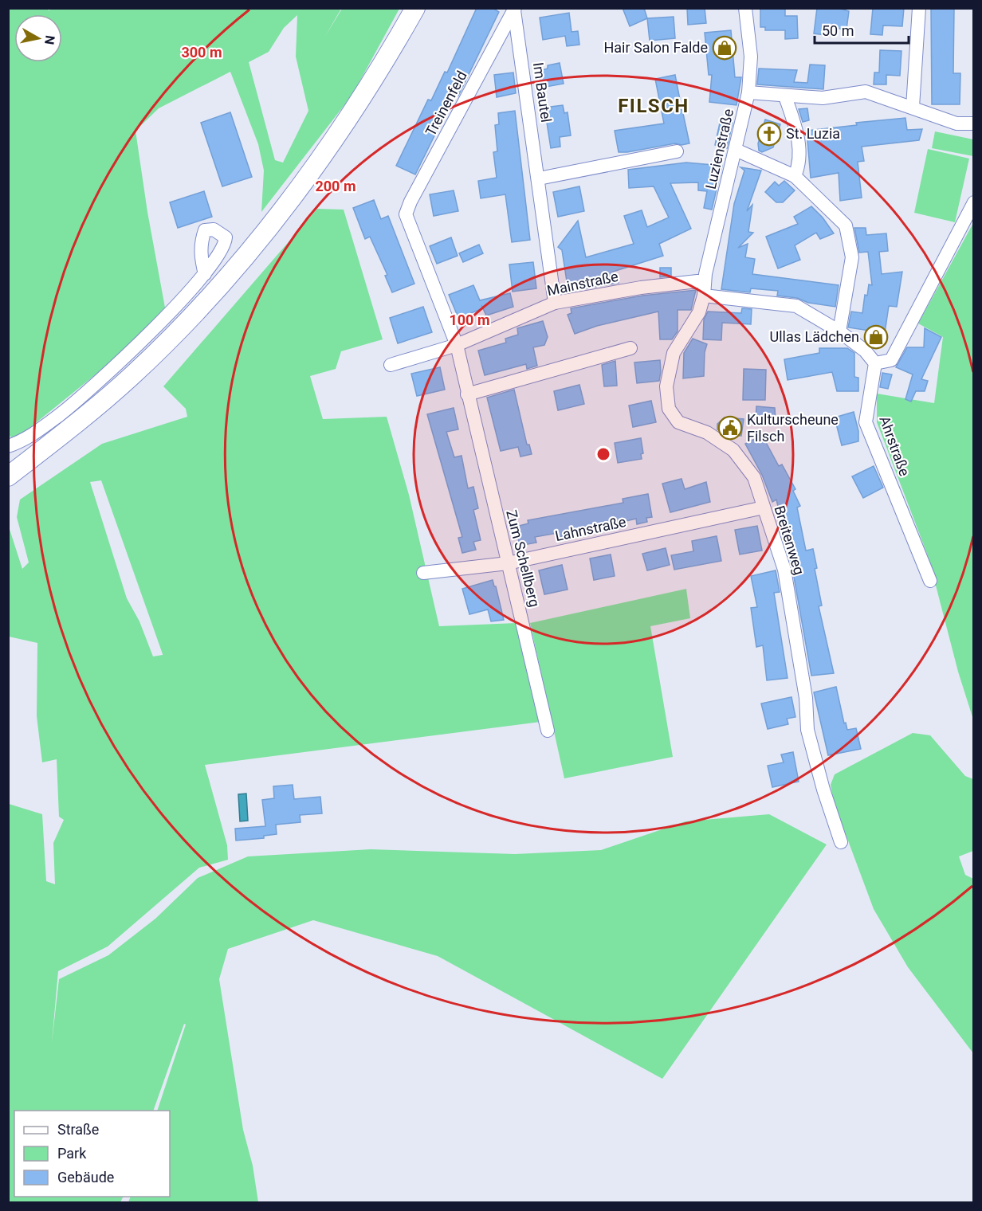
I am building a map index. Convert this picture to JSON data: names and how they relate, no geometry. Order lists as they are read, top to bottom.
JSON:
{
  "streets": {
    "street": [
      "Im Bautel",
      "Treinenfeld",
      "Luzienstraße",
      "Mainstraße",
      "Ahrstraße",
      "Lahnstraße",
      "Breitenweg",
      "Zum Schellberg"
    ]
  },
  "crossings": [
    ["Im Bautel", "Treinenfeld"],
    ["Im Bautel", "Mainstraße"],
    ["Treinenfeld", "Zum Schellberg"],
    ["Luzienstraße", "Mainstraße"],
    ["Luzienstraße", "Breitenweg"],
    ["Mainstraße", "Breitenweg"],
    ["Mainstraße", "Zum Schellberg"],
    ["Lahnstraße", "Breitenweg"],
    ["Lahnstraße", "Zum Schellberg"]
  ],
  "districts": ["FILSCH"],
  "places": {
    "shop": ["Hair Salon Falde", "Ullas Lädchen"],
    "church": ["St. Luzia"],
    "public building": ["Kulturscheune Filsch"]
  },
  "legend": ["Straße", "Park", "Gebäude"],
  "scale_bar": "50 m",
  "north": "right",
  "rings": ["300 m", "200 m", "100 m"]
}
